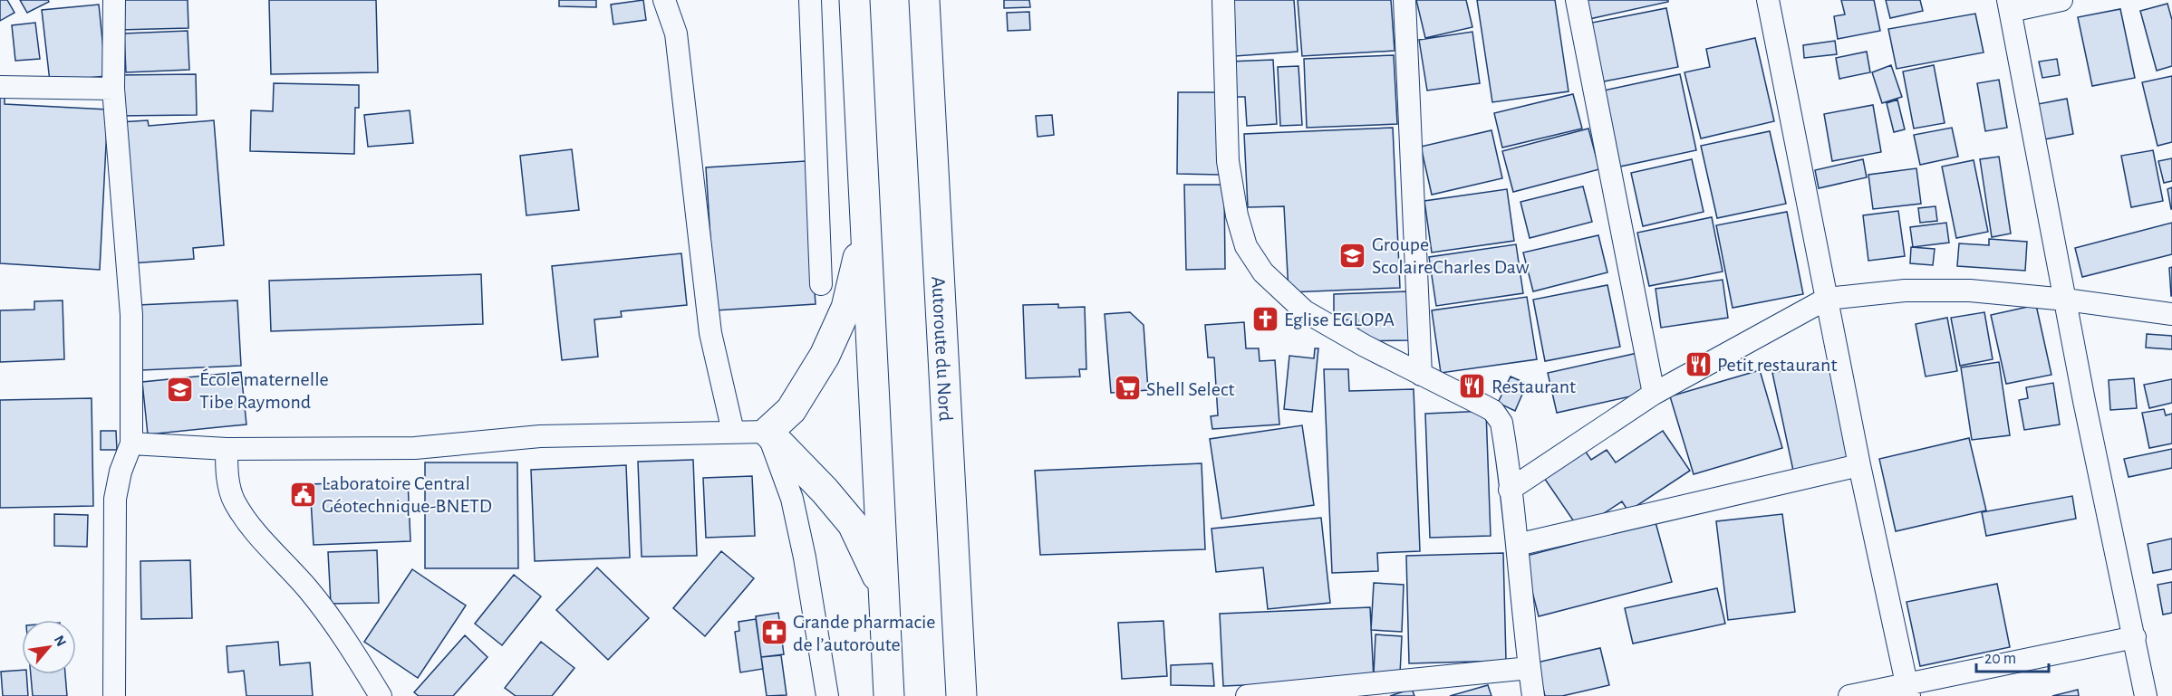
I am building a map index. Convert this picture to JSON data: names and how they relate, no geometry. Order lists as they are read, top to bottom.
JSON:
{
  "streets": {
    "highway": ["Autoroute du Nord"]
  },
  "places": {
    "school or university": ["Groupe ScolaireCharles Daw", "École maternelle Tibe Raymond"],
    "church": ["Eglise EGLOPA"],
    "restaurant": ["Petit restaurant", "Restaurant"],
    "supermarket": ["Shell Select"],
    "public building": ["Laboratoire Central Géotechnique-BNETD"],
    "pharmacy": ["Grande pharmacie de l’autoroute"]
  },
  "scale_bar": "20 m",
  "north": "top right"
}
